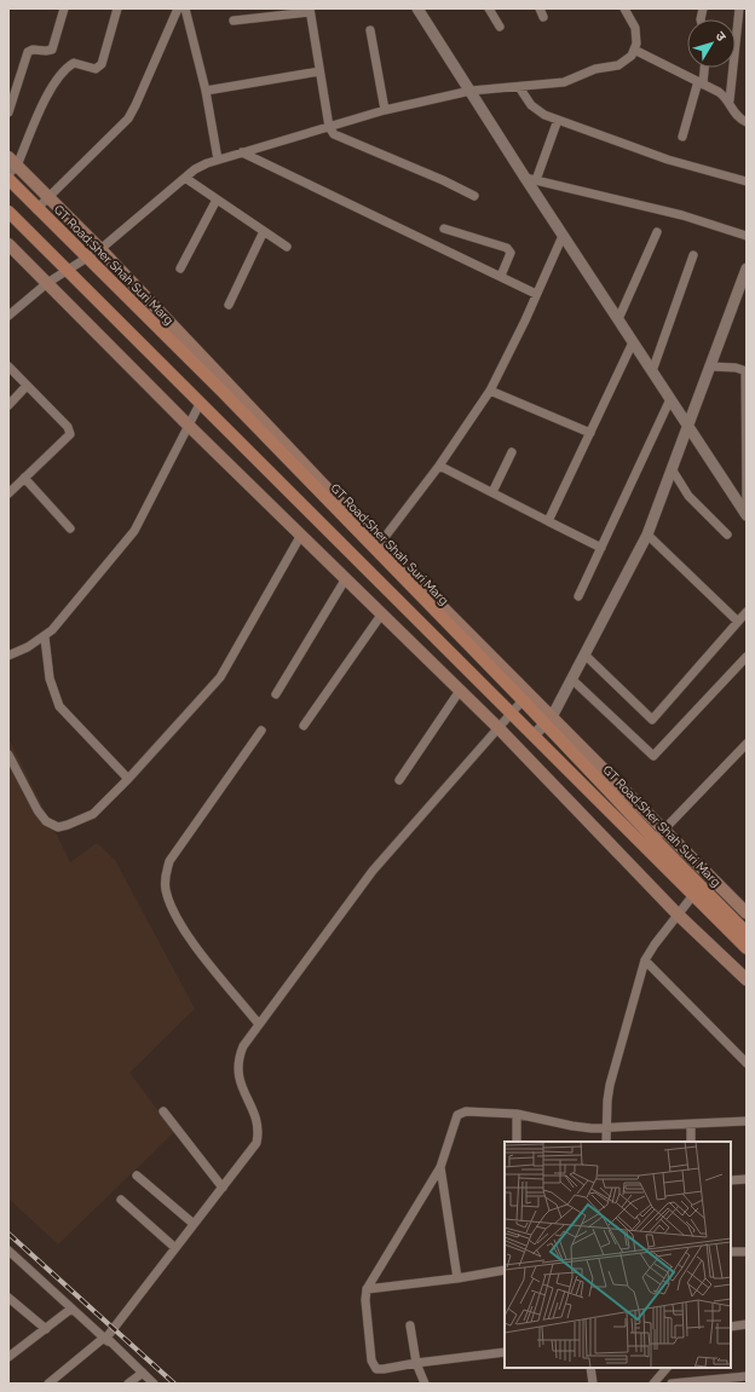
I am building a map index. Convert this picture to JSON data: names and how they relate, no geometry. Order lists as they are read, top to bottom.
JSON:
{
  "streets": {
    "main road": ["GT Road;Sher Shah Suri Marg"]
  },
  "north": "top right"
}
